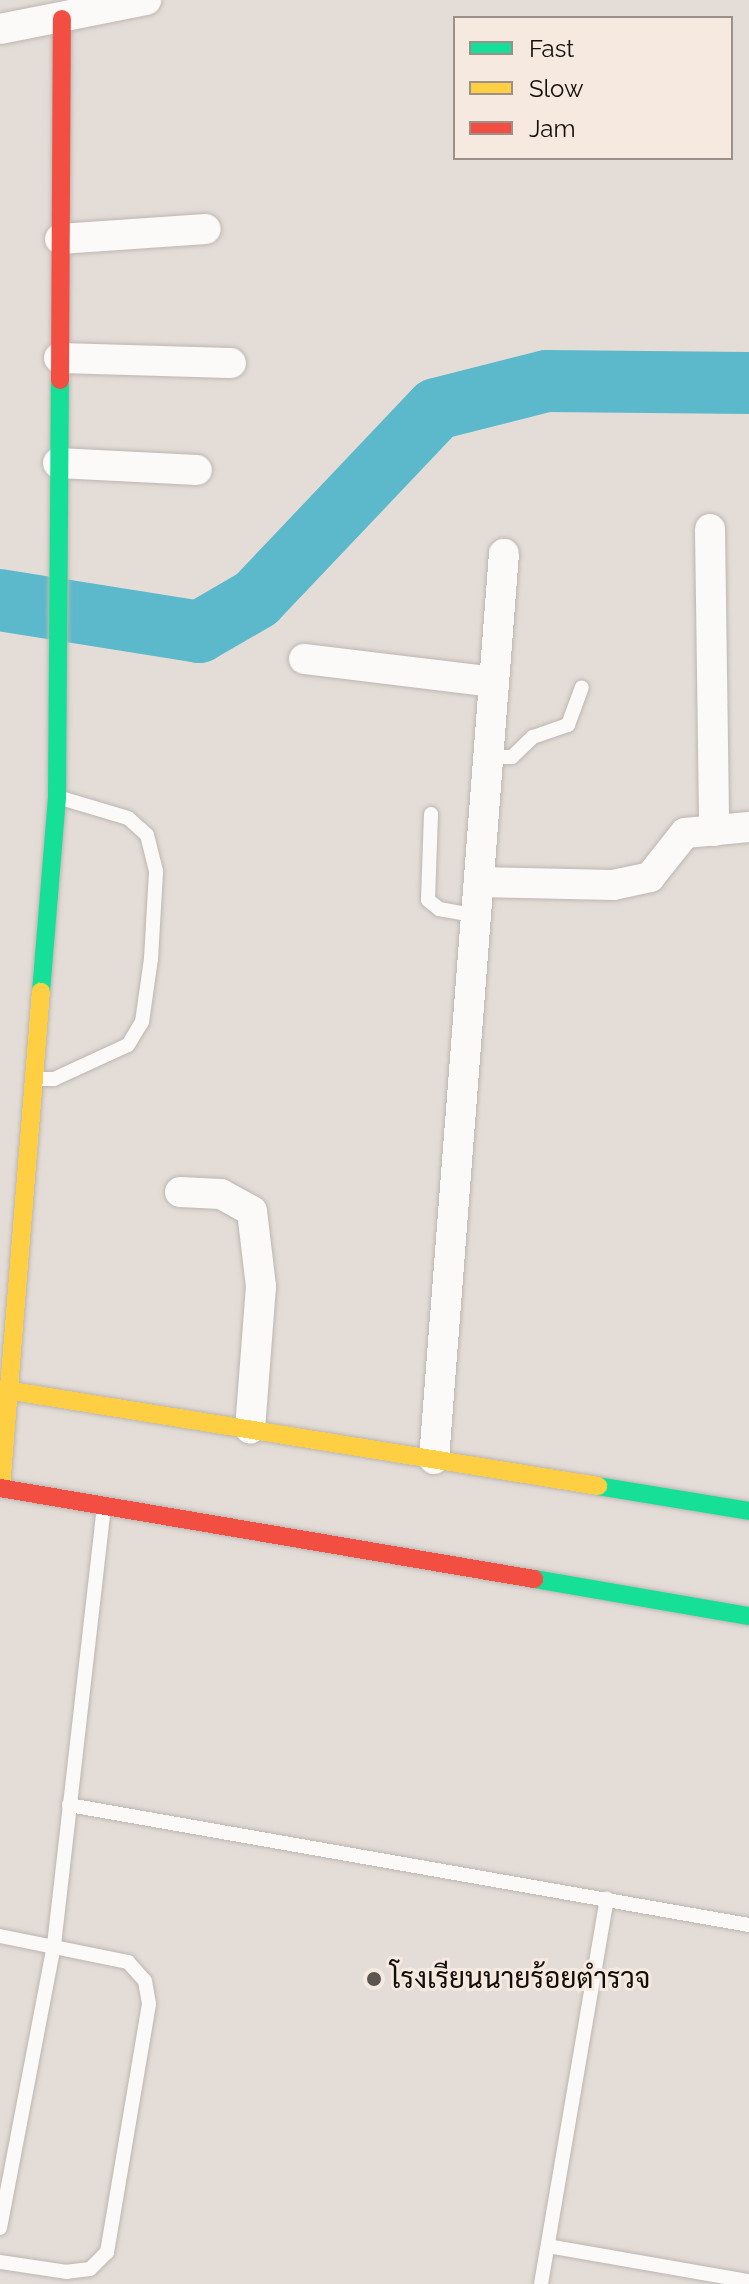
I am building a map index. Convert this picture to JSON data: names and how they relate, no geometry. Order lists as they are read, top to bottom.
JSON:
{
  "places": ["โรงเรียนนายร้อยตำรวจ"],
  "legend": ["Fast", "Slow", "Jam"]
}
